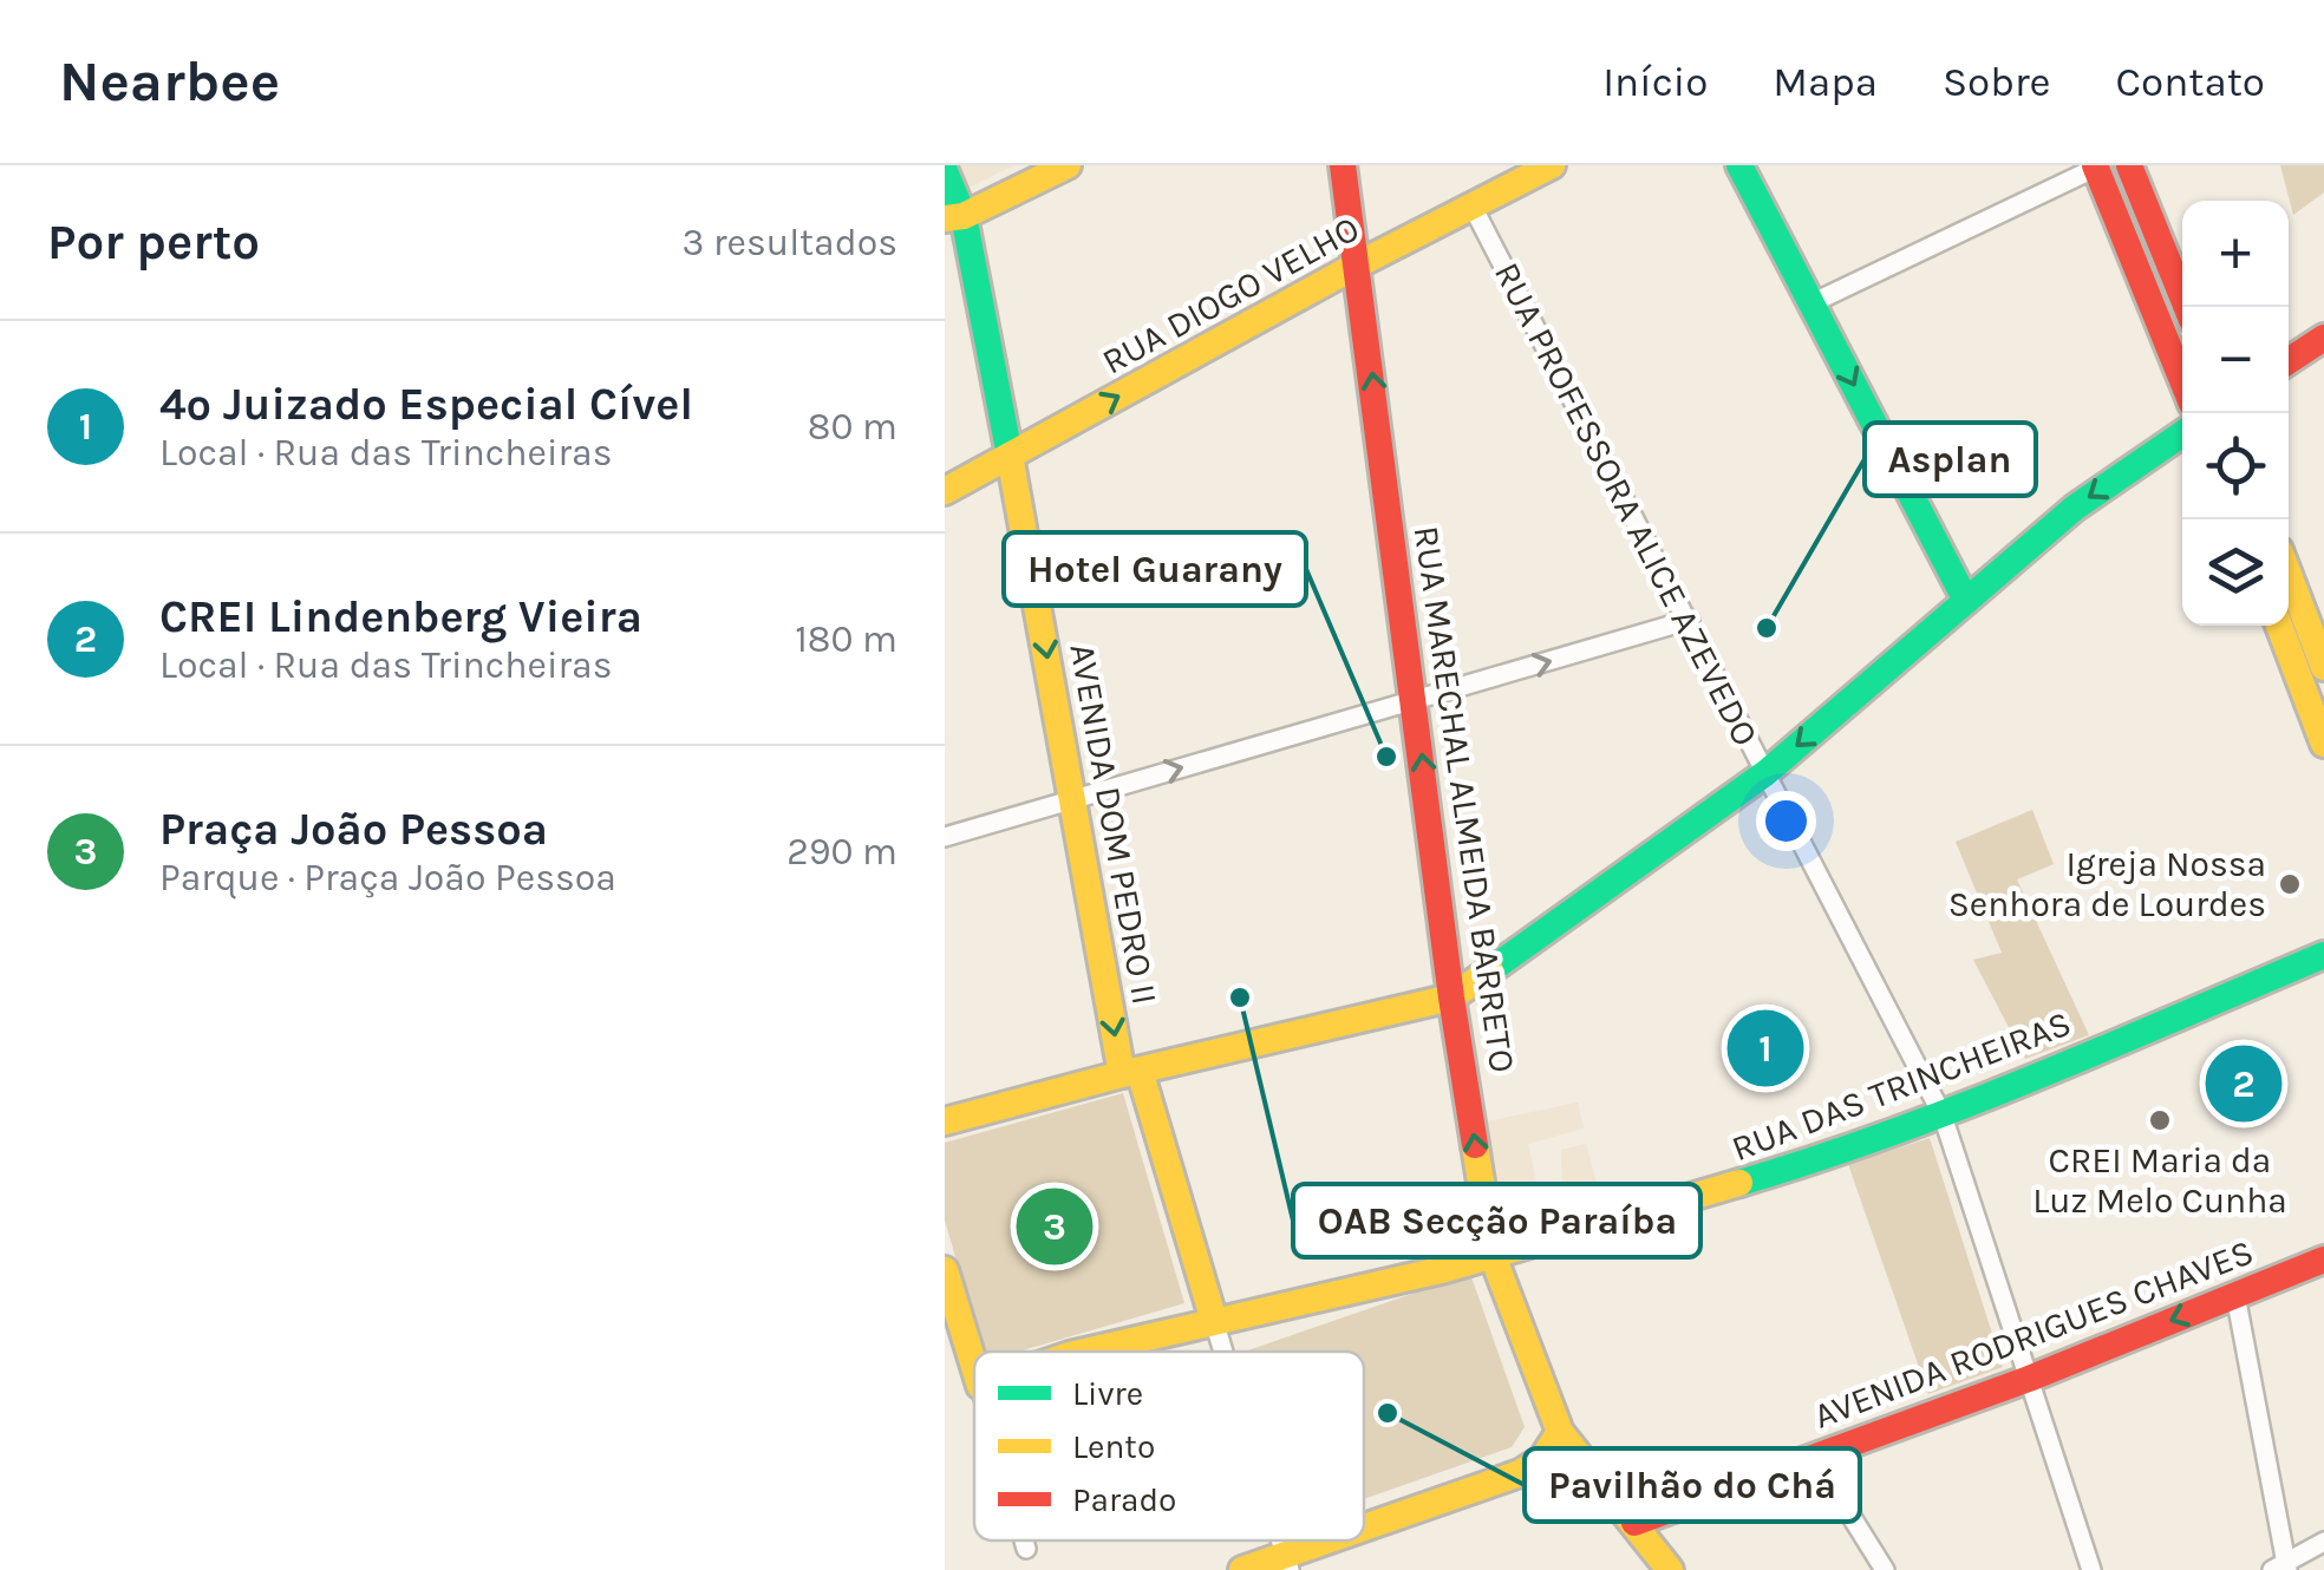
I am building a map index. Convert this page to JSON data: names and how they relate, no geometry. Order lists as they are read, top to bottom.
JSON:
{
  "streets": {
    "main road": [
      "RUA DIOGO VELHO",
      "RUA MARECHAL ALMEIDA BARRETO",
      "AVENIDA DOM PEDRO II",
      "RUA DAS TRINCHEIRAS",
      "AVENIDA RODRIGUES CHAVES"
    ],
    "street": ["RUA PROFESSORA ALICE AZEVEDO"]
  },
  "crossings": [
    ["RUA DIOGO VELHO", "RUA PROFESSORA ALICE AZEVEDO"],
    ["RUA DIOGO VELHO", "RUA MARECHAL ALMEIDA BARRETO"],
    ["RUA DIOGO VELHO", "AVENIDA DOM PEDRO II"],
    ["RUA PROFESSORA ALICE AZEVEDO", "RUA DAS TRINCHEIRAS"],
    ["RUA PROFESSORA ALICE AZEVEDO", "AVENIDA RODRIGUES CHAVES"],
    ["RUA MARECHAL ALMEIDA BARRETO", "RUA DAS TRINCHEIRAS"],
    ["RUA MARECHAL ALMEIDA BARRETO", "AVENIDA RODRIGUES CHAVES"],
    ["AVENIDA DOM PEDRO II", "RUA DAS TRINCHEIRAS"]
  ],
  "one_way": ["RUA MARECHAL ALMEIDA BARRETO", "AVENIDA DOM PEDRO II"],
  "places": [
    "Asplan",
    "Hotel Guarany",
    "Igreja Nossa Senhora de Lourdes",
    "OAB Secção Paraíba",
    "CREI Maria da Luz Melo Cunha",
    "Pavilhão do Chá"
  ],
  "legend": ["Livre", "Lento", "Parado"],
  "page": {
    "header": "Nearbee",
    "nav": [
      "Início",
      "Mapa",
      "Sobre",
      "Contato"
    ],
    "heading": ["Por perto", "3 resultados"],
    "map_buttons": ["+", "−"],
    "list": [
      {
        "mark": "1",
        "name": "4º Juizado Especial Cível",
        "note": "Local · Rua das Trincheiras",
        "value": "80 m"
      },
      {
        "mark": "2",
        "name": "CREI Lindenberg Vieira",
        "note": "Local · Rua das Trincheiras",
        "value": "180 m"
      },
      {
        "mark": "3",
        "name": "Praça João Pessoa",
        "note": "Parque · Praça João Pessoa",
        "value": "290 m"
      }
    ],
    "pins": ["1", "2", "3"]
  }
}
